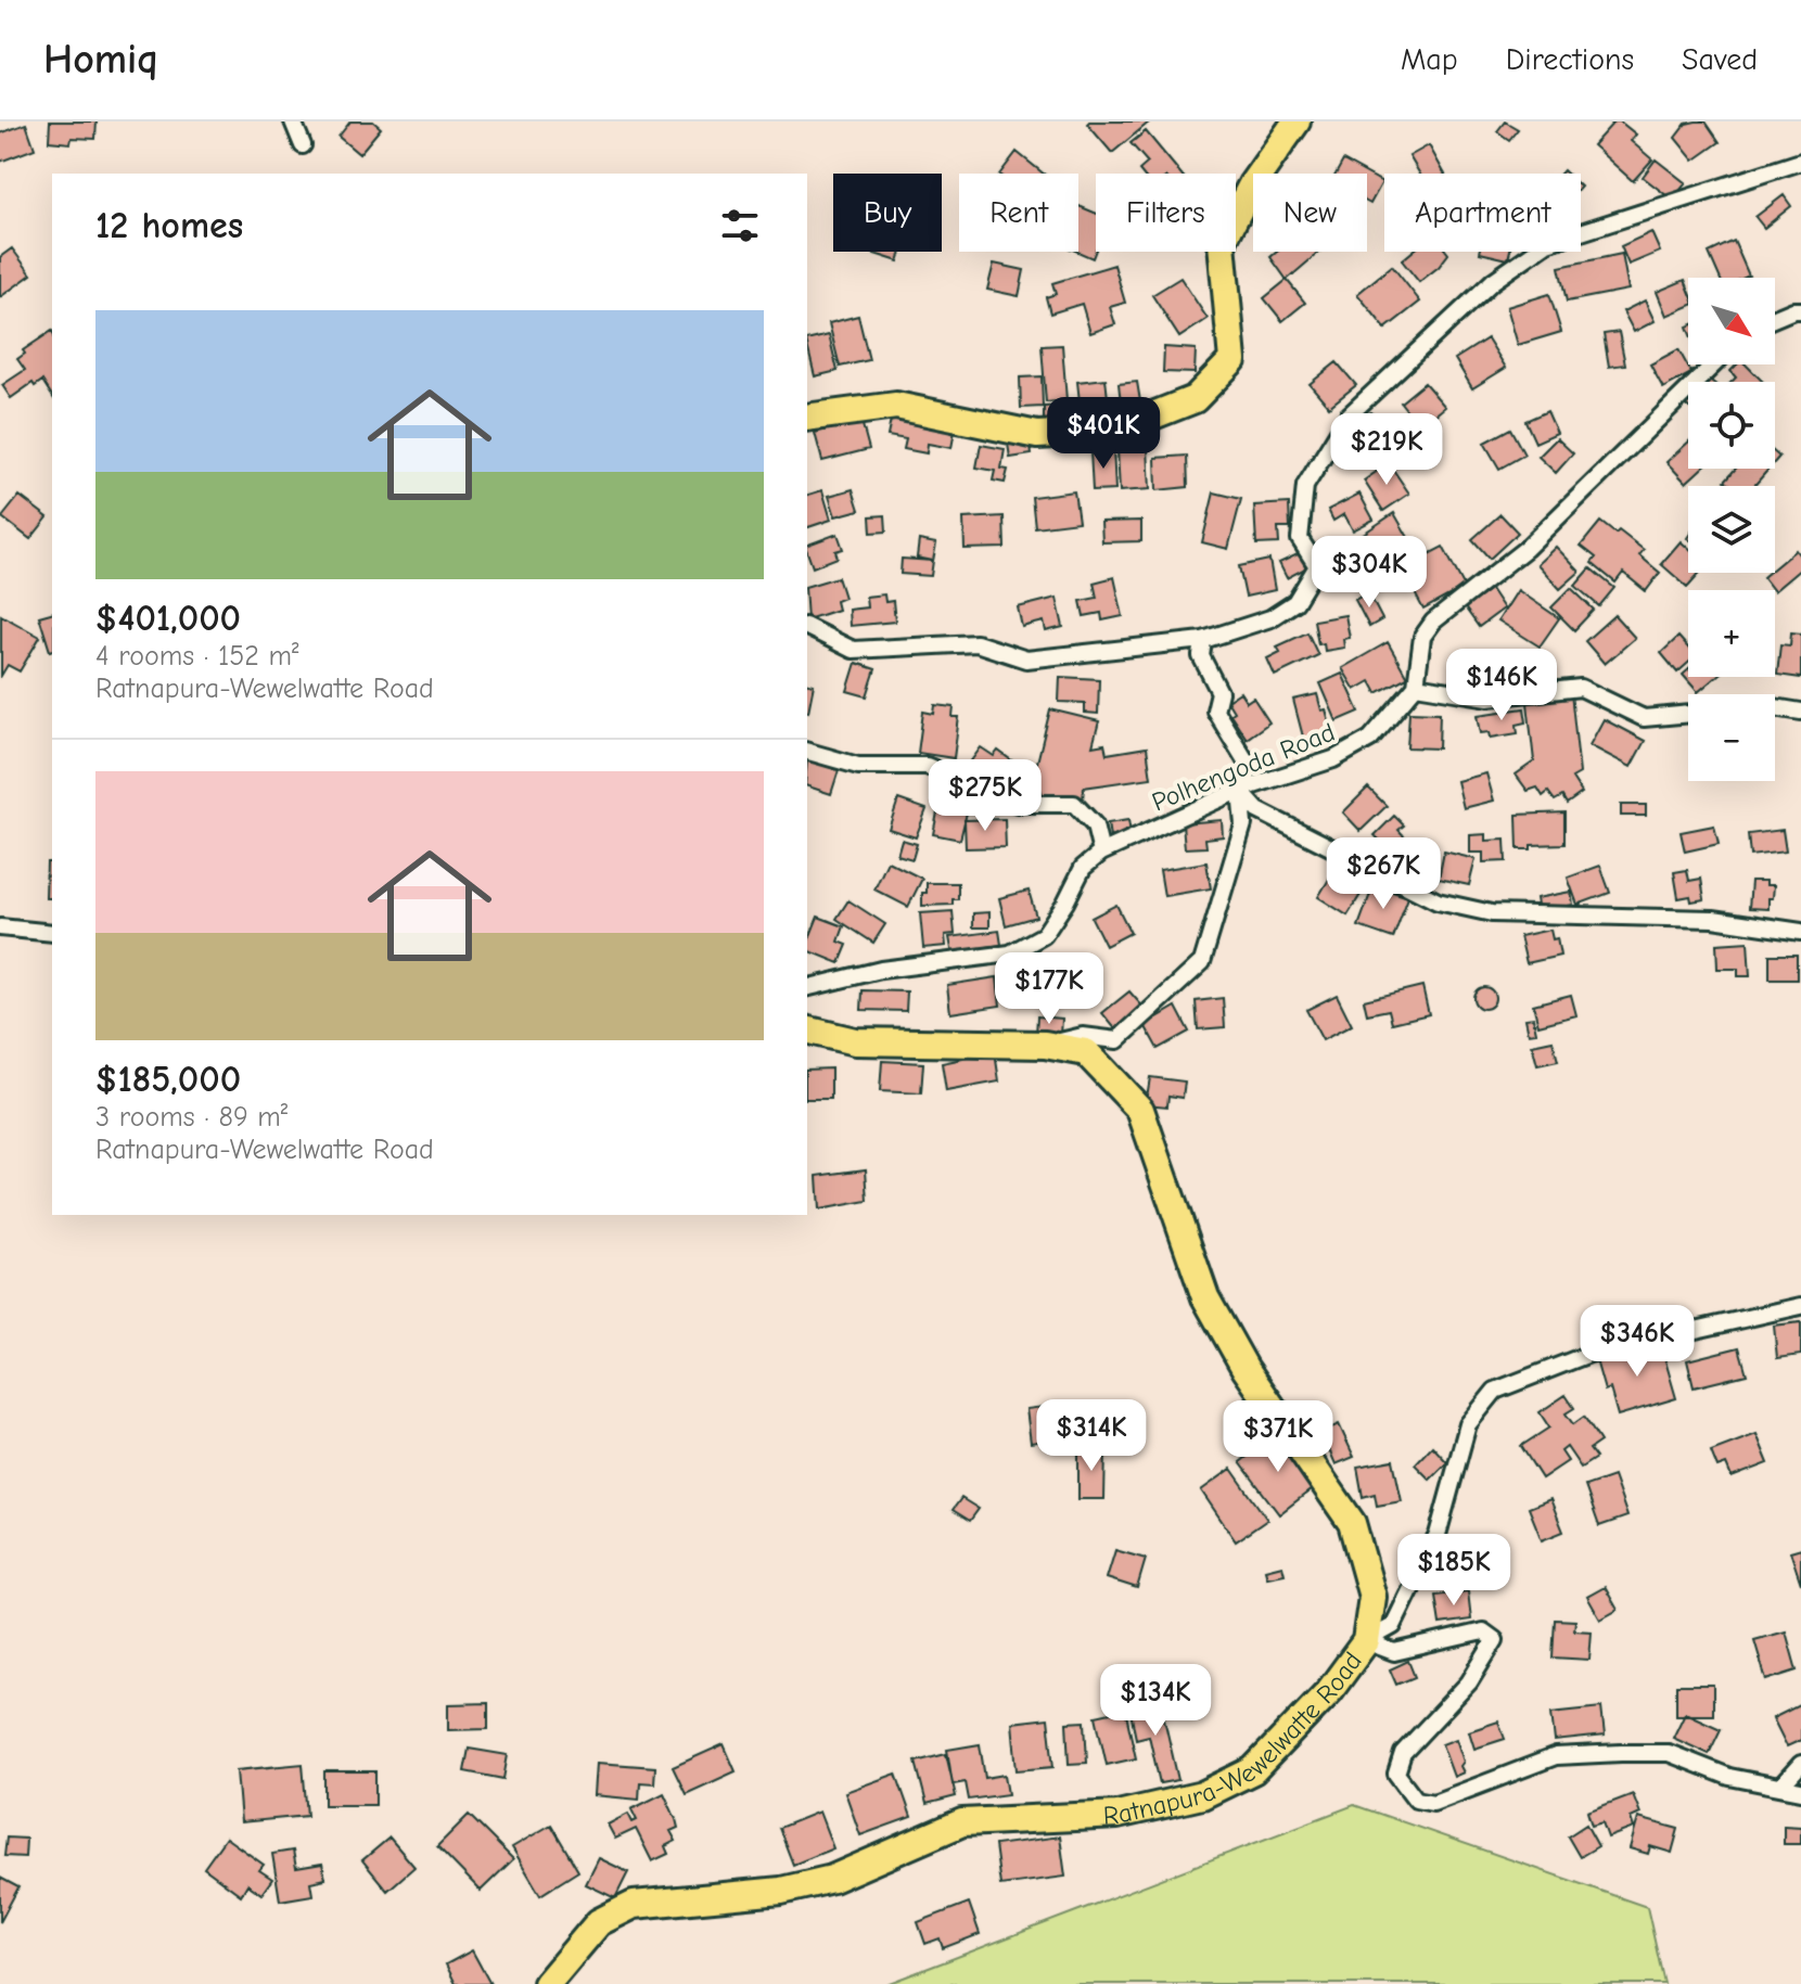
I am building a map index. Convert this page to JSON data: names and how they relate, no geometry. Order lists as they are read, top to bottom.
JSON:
{
  "streets": {
    "main road": ["Ratnapura-Wewelwatte Road"],
    "street": ["Polhengoda Road"]
  },
  "north": "bottom right",
  "page": {
    "header": "Homiq",
    "nav": ["Map", "Directions", "Saved"],
    "chip": [
      "Buy",
      "Rent",
      "Filters",
      "New",
      "Apartment"
    ],
    "heading": "12 homes",
    "map_buttons": ["+", "−"],
    "list": [
      {
        "name": "$401,000",
        "note": "4 rooms · 152 m² · Ratnapura-Wewelwatte Road"
      },
      {
        "name": "$185,000",
        "note": "3 rooms · 89 m² · Ratnapura-Wewelwatte Road"
      }
    ],
    "price": [
      "$401K",
      "$219K",
      "$304K",
      "$146K",
      "$275K",
      "$267K",
      "$177K",
      "$346K",
      "$314K",
      "$371K",
      "$185K",
      "$134K"
    ]
  }
}
